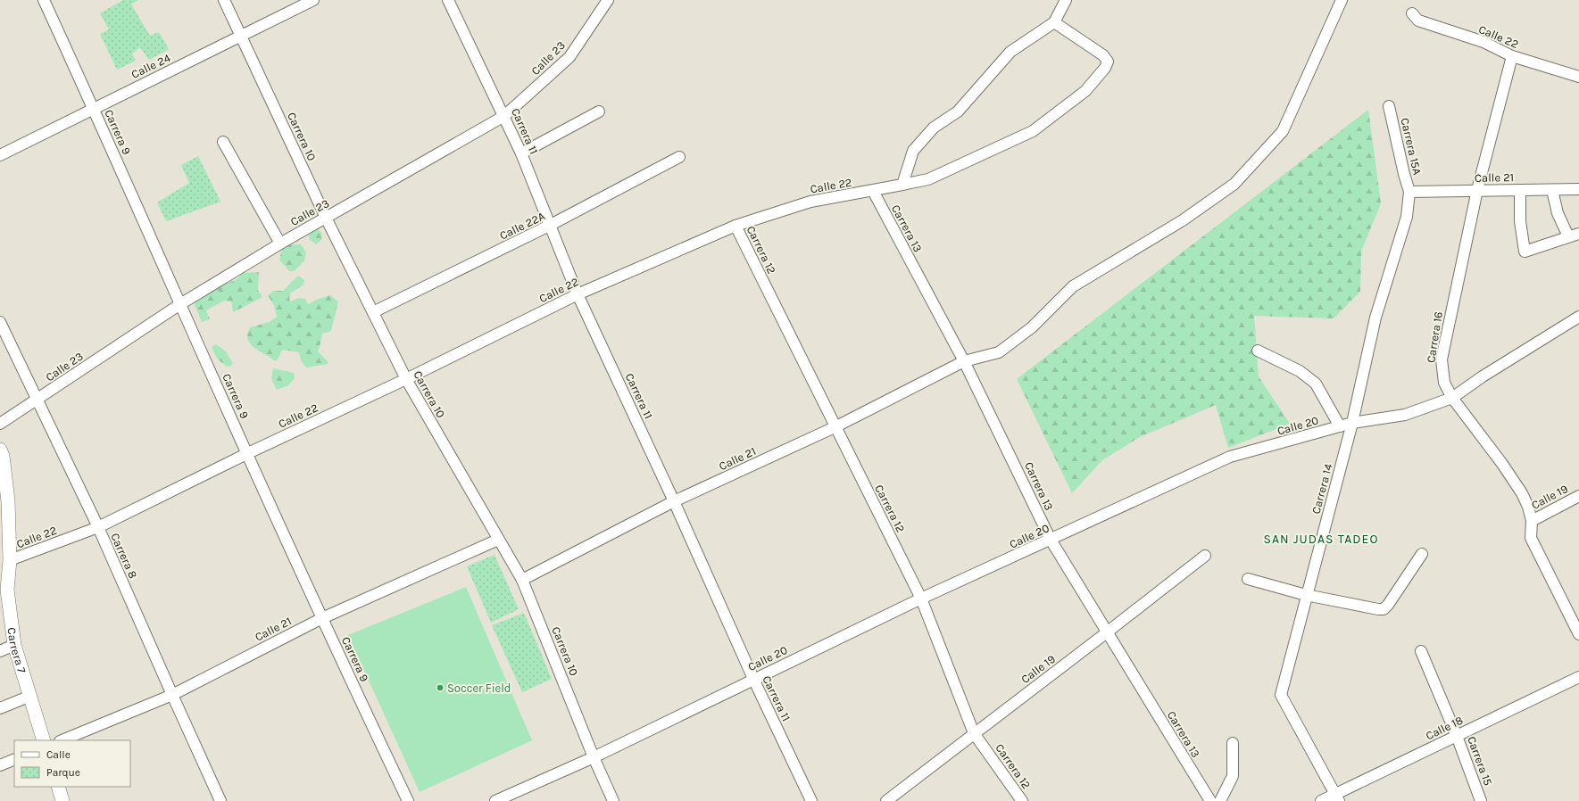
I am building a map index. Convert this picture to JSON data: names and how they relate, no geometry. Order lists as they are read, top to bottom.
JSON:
{
  "streets": {
    "street": [
      "Calle 22",
      "Calle 23",
      "Calle 24",
      "Carrera 11",
      "Carrera 9",
      "Carrera 10",
      "Carrera 15A",
      "Calle 21",
      "Calle 22A",
      "Carrera 13",
      "Carrera 12",
      "Carrera 16",
      "Calle 20",
      "Carrera 14",
      "Calle 19",
      "Carrera 8",
      "Carrera 7",
      "Calle 18",
      "Carrera 15"
    ]
  },
  "crossings": [
    ["Calle 22", "Carrera 11"],
    ["Calle 22", "Carrera 9"],
    ["Calle 22", "Carrera 10"],
    ["Calle 22", "Carrera 13"],
    ["Calle 22", "Carrera 12"],
    ["Calle 22", "Carrera 16"],
    ["Calle 22", "Carrera 8"],
    ["Calle 22", "Carrera 7"],
    ["Calle 23", "Carrera 11"],
    ["Calle 23", "Carrera 9"],
    ["Calle 23", "Carrera 10"],
    ["Calle 23", "Carrera 8"],
    ["Calle 24", "Carrera 9"],
    ["Calle 24", "Carrera 10"],
    ["Carrera 11", "Calle 21"],
    ["Carrera 11", "Calle 22A"],
    ["Carrera 11", "Calle 20"],
    ["Carrera 9", "Calle 21"],
    ["Carrera 10", "Calle 21"],
    ["Carrera 10", "Calle 22A"],
    ["Carrera 10", "Calle 20"],
    ["Carrera 15A", "Calle 21"],
    ["Carrera 15A", "Carrera 14"],
    ["Calle 21", "Carrera 13"],
    ["Calle 21", "Carrera 12"],
    ["Calle 21", "Carrera 16"],
    ["Calle 21", "Carrera 14"],
    ["Calle 21", "Carrera 8"],
    ["Carrera 13", "Calle 20"],
    ["Carrera 13", "Calle 19"],
    ["Carrera 12", "Calle 20"],
    ["Carrera 12", "Calle 19"],
    ["Carrera 16", "Calle 20"],
    ["Carrera 16", "Calle 19"],
    ["Calle 20", "Carrera 14"],
    ["Carrera 14", "Calle 18"],
    ["Calle 18", "Carrera 15"]
  ],
  "districts": ["SAN JUDAS TADEO"],
  "places": ["Soccer Field"],
  "legend": ["Calle", "Parque"]
}
